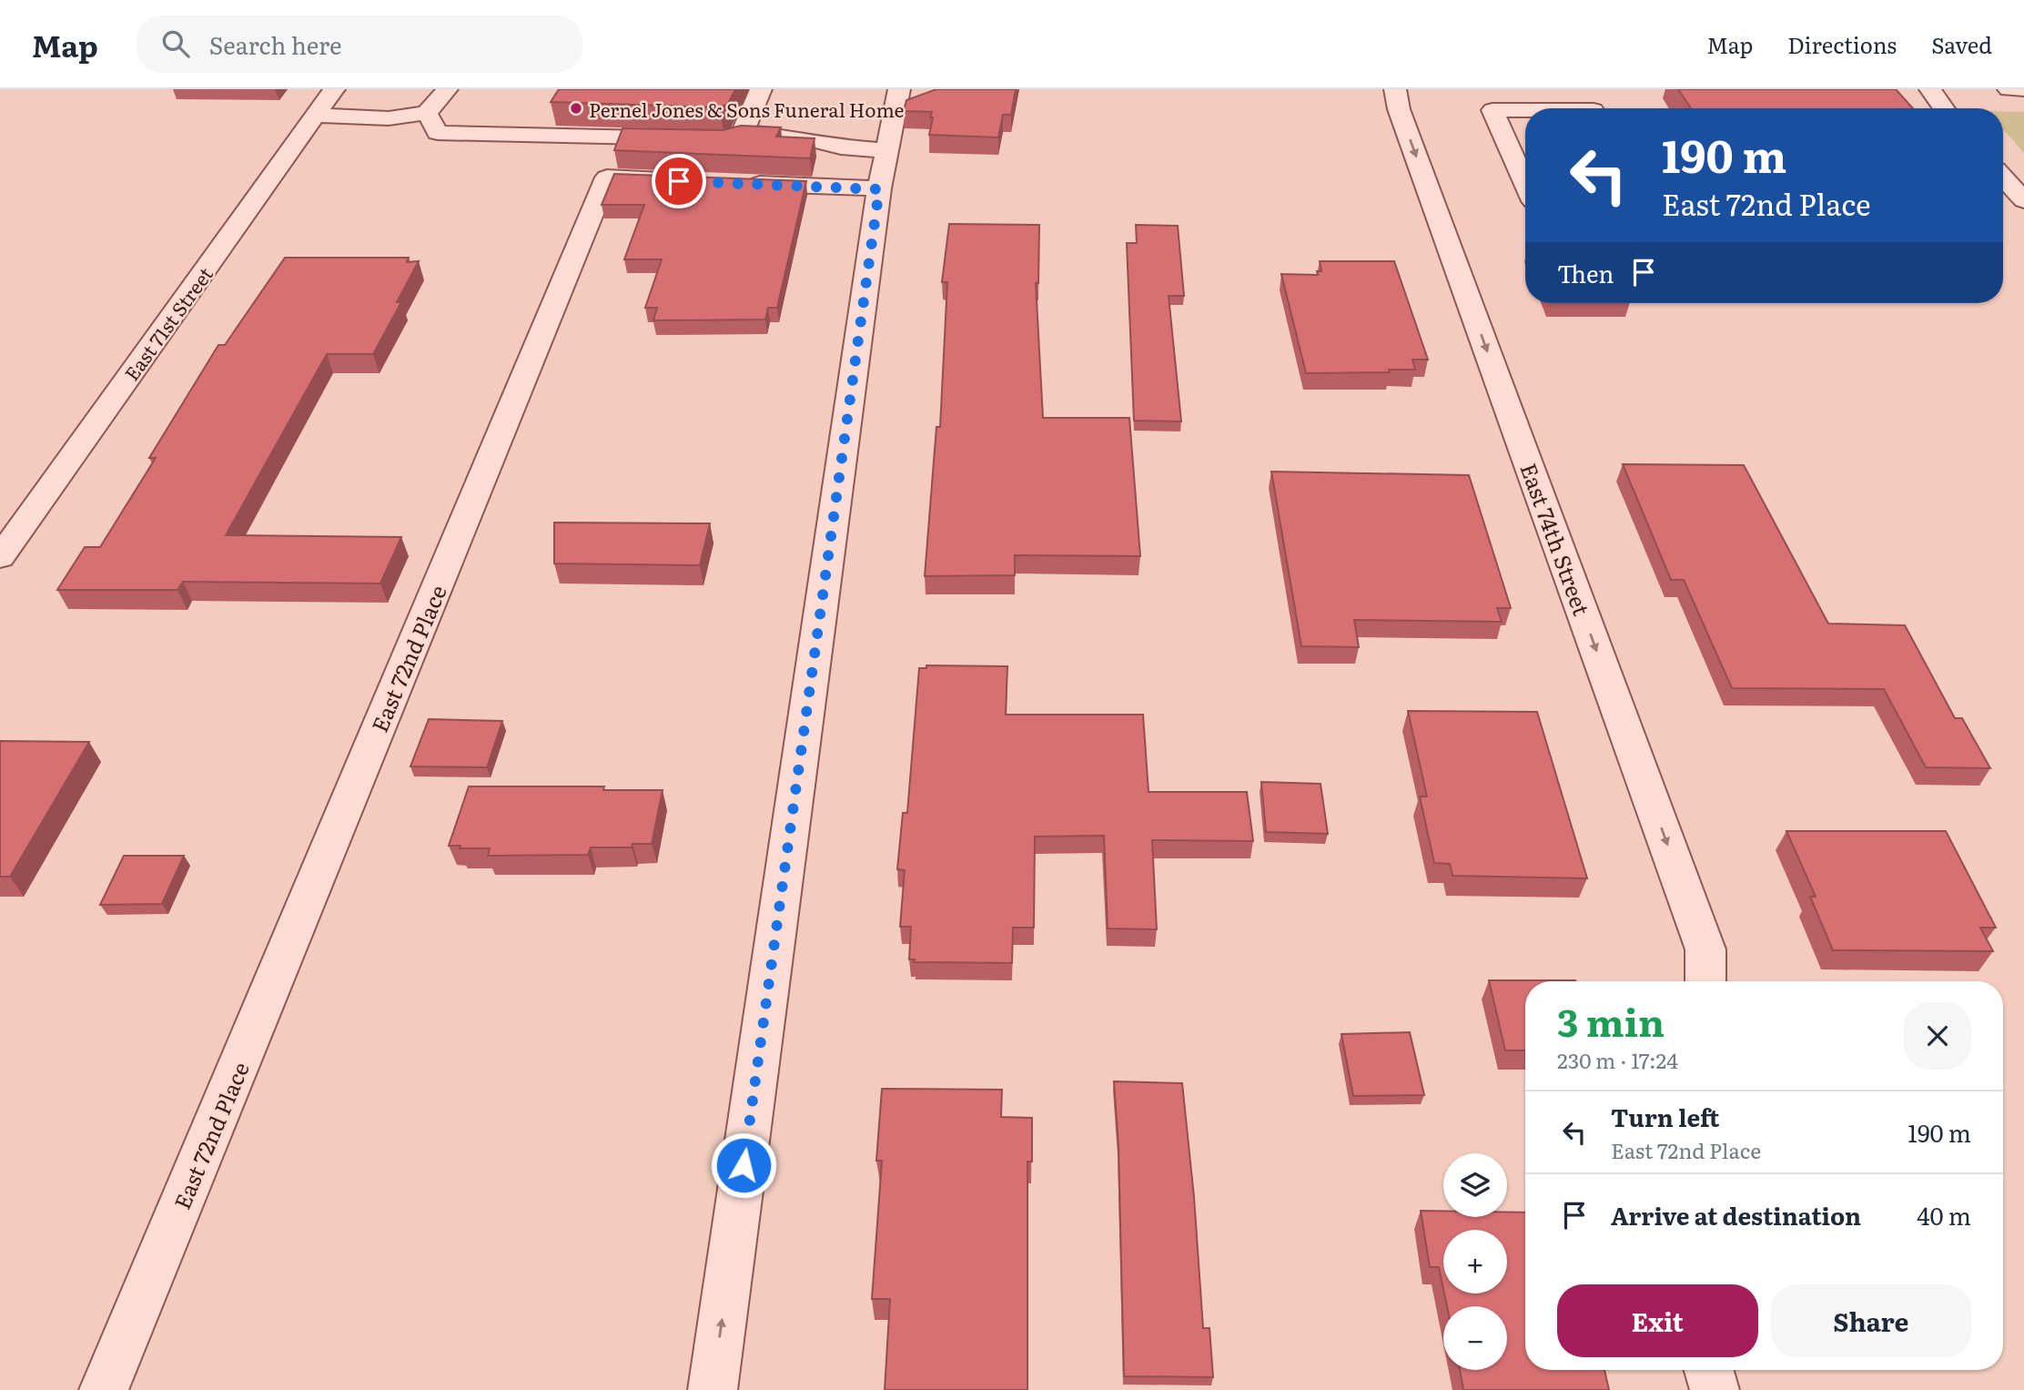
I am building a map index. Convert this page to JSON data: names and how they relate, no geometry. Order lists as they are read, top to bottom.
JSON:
{
  "streets": {
    "street": ["East 71st Street", "East 74th Street", "East 72nd Place"]
  },
  "one_way": ["East 74th Street"],
  "places": ["Pernel Jones & Sons Funeral Home"],
  "page": {
    "header": "Map",
    "search": "Search here",
    "nav": ["Map", "Directions", "Saved"],
    "turn": ["190 m", "East 72nd Place"],
    "then": "Then",
    "heading": ["3 min", "230 m · 17:24"],
    "list": [
      {
        "name": "Turn left",
        "note": "East 72nd Place",
        "value": "190 m"
      },
      {
        "name": "Arrive at destination",
        "value": "40 m"
      }
    ],
    "map_buttons": ["+", "−"],
    "buttons": ["Exit", "Share"]
  }
}
